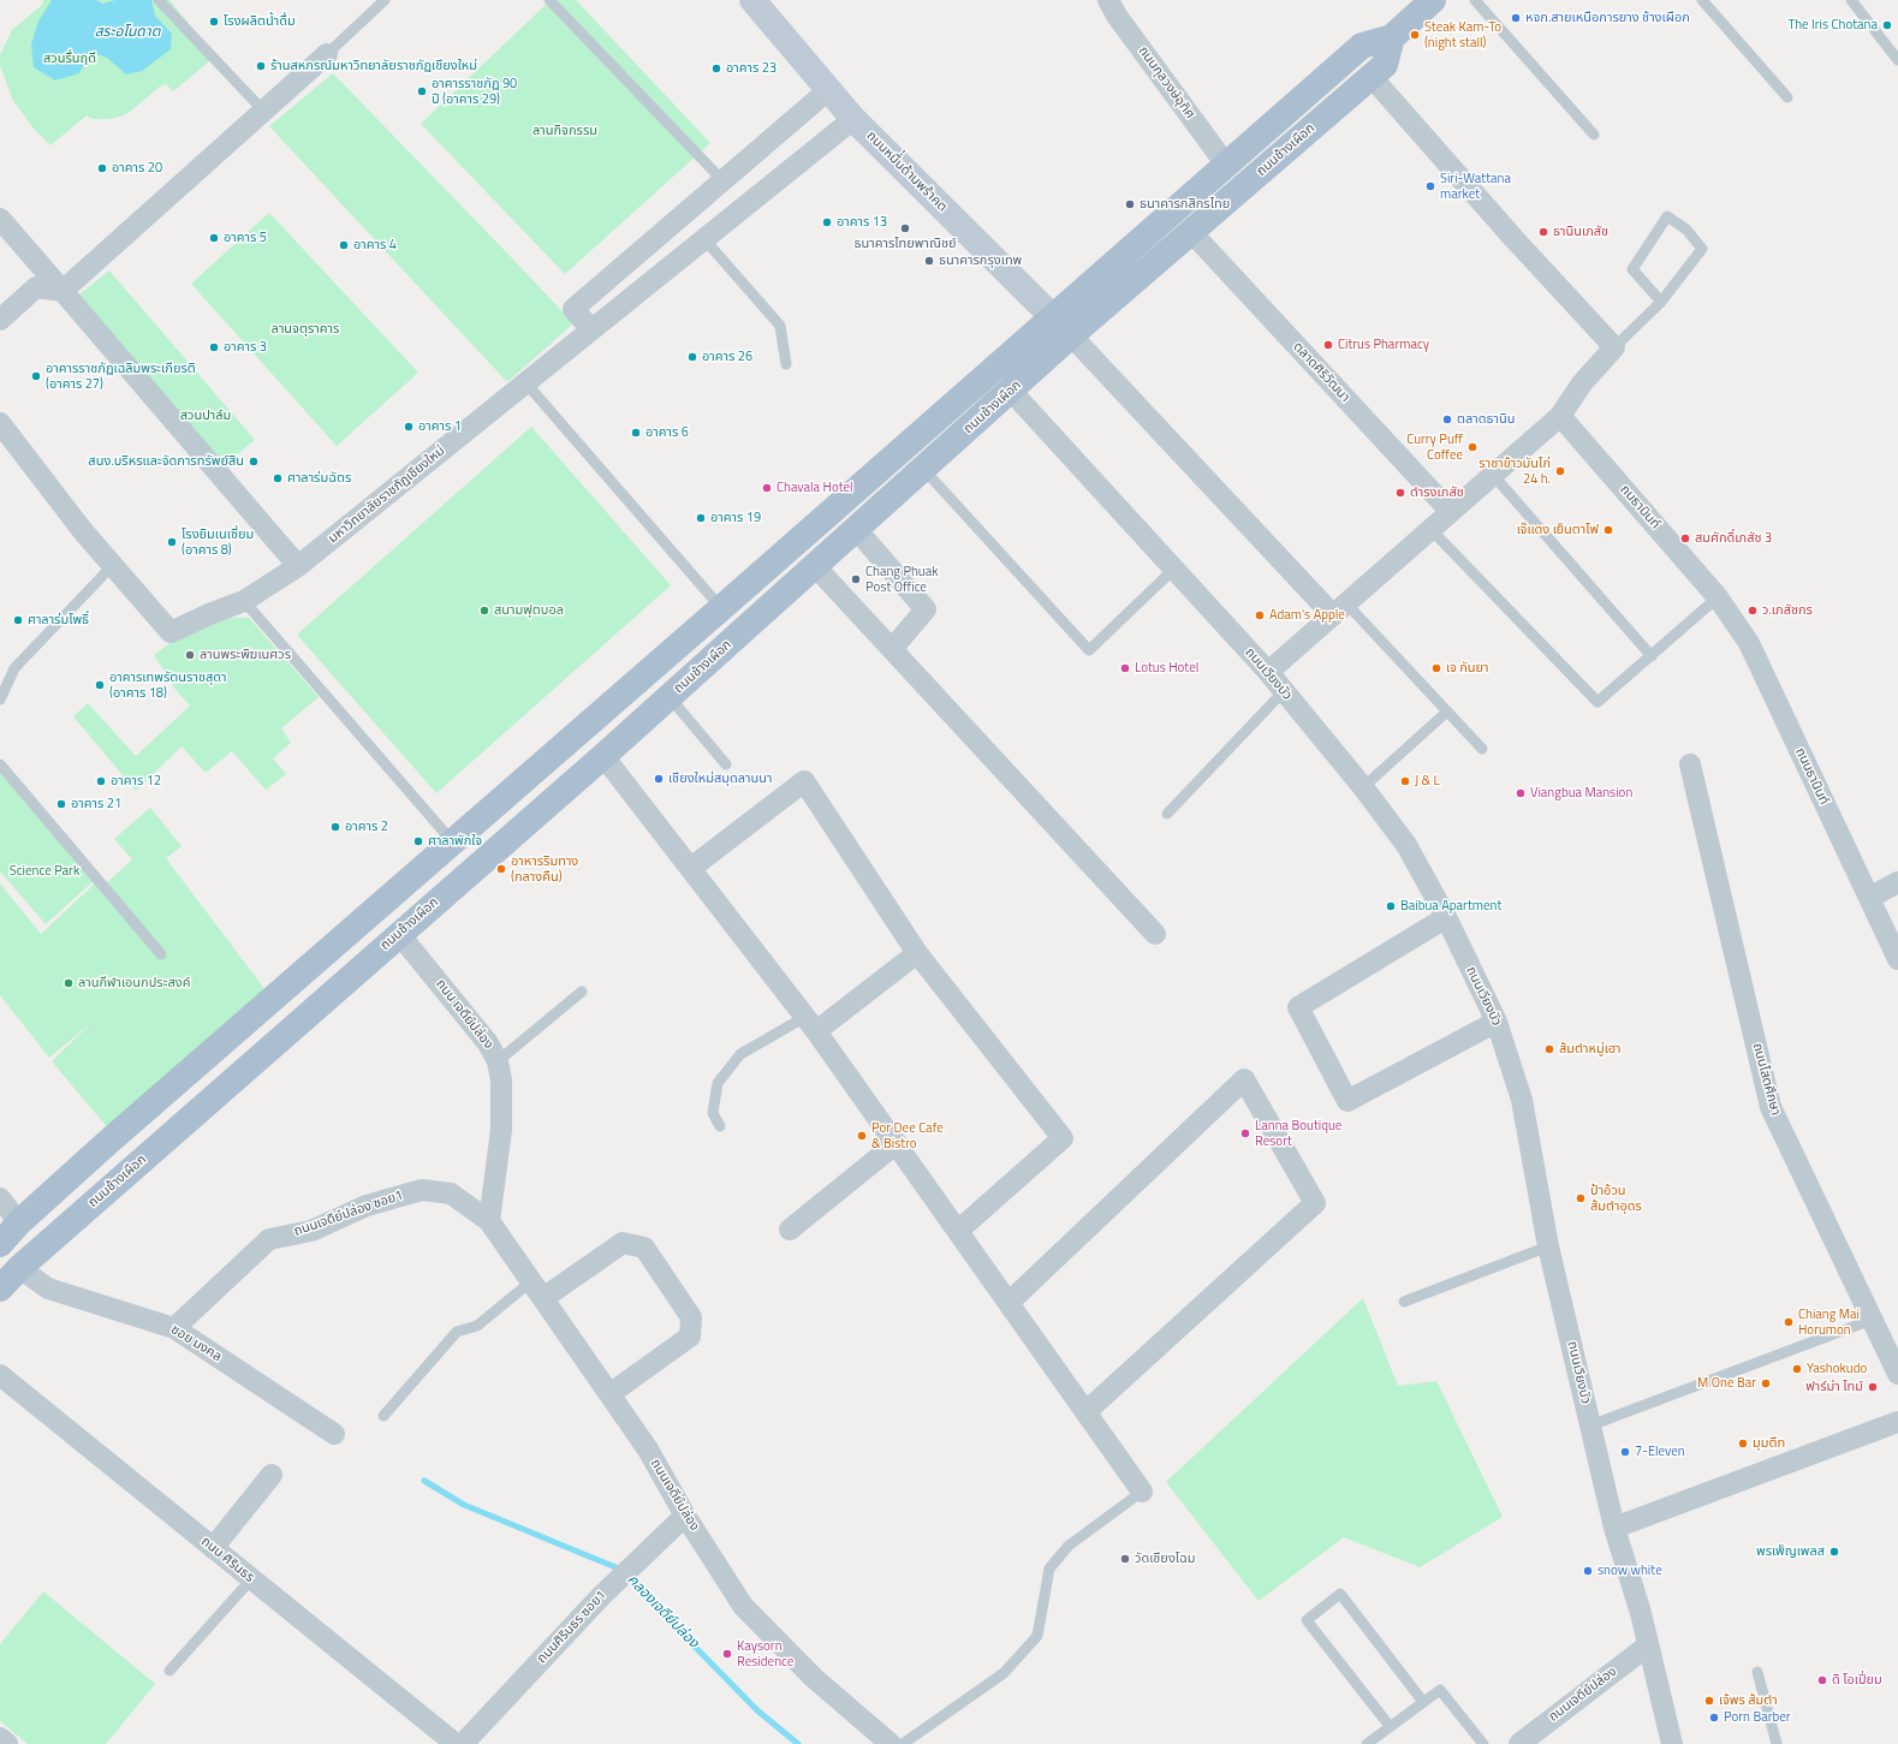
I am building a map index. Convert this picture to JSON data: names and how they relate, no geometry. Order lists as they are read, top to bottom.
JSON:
{
  "streets": {
    "main road": ["ถนนช้างเผือก"],
    "street": [
      "ถนนกุลวงษ์อุทิศ",
      "ถนนหมื่่นด้ามพร้าคต",
      "ตลาดศิริวัฒนา",
      "มหาวิทยาลัยราชภัฏเชียงใหม่",
      "ถนธานินท์",
      "ถนนเวียงบัว",
      "ถนนธานินท์",
      "ถนน เจดีย์ปล่อง",
      "ถนนโสตศึกษา",
      "ถนนเจดีย์ปล่อง ซอย1",
      "ซอย มงคล",
      "ถนนเจดีย์ปล่อง",
      "ถนน ศิรินธร",
      "ถนนศิรินธร ซอย1"
    ]
  },
  "crossings": [
    ["ถนนช้างเผือก", "ถนนหมื่่นด้ามพร้าคต"],
    ["ถนนช้างเผือก", "ตลาดศิริวัฒนา"],
    ["ถนนช้างเผือก", "ถนนเวียงบัว"],
    ["ถนนช้างเผือก", "ถนน เจดีย์ปล่อง"],
    ["ถนนช้างเผือก", "ซอย มงคล"],
    ["ถนนหมื่่นด้ามพร้าคต", "มหาวิทยาลัยราชภัฏเชียงใหม่"],
    ["ถนธานินท์", "ถนนธานินท์"],
    ["ถนนเวียงบัว", "ถนนเจดีย์ปล่อง"],
    ["ถนน เจดีย์ปล่อง", "ถนนเจดีย์ปล่อง ซอย1"],
    ["ถนน เจดีย์ปล่อง", "ถนนเจดีย์ปล่อง"],
    ["ถนนเจดีย์ปล่อง ซอย1", "ซอย มงคล"],
    ["ถนนเจดีย์ปล่อง ซอย1", "ถนนเจดีย์ปล่อง"],
    ["ถนนเจดีย์ปล่อง", "ถนนศิรินธร ซอย1"]
  ],
  "water": ["สระอโนดาต", "คลองเจดีย์ปล่อง"],
  "parks": [
    "สวนรื่นฤดี",
    "ลานกิจกรรม",
    "ลานจตุราคาร",
    "สวนปาล์ม",
    "Science Park"
  ],
  "places": [
    "หจก.สายเหนือการยาง ช้างเผือก",
    "โรงผลิตน้ำดื่ม",
    "The Iris Chotana",
    "Steak Kam-To (night stall)",
    "ร้านสหกรณ์มหาวิทยาลัยราชภัฏเชียงใหม่",
    "อาคาร 23",
    "อาคารราชภัฏ 90 ปี (อาคาร 29)",
    "อาคาร 20",
    "Siri-Wattana market",
    "ธนาคารกสิกรไทย",
    "อาคาร 13",
    "ธนาคารไทยพาณิชย์",
    "ธานินเภสัช",
    "อาคาร 5",
    "อาคาร 4",
    "ธนาคารกรุงเทพ",
    "Citrus Pharmacy",
    "อาคาร 3",
    "อาคาร 26",
    "อาคารราชภัฏเฉลิมพระเกียรติ (อาคาร 27)",
    "ตลาดธานิน",
    "อาคาร 1",
    "อาคาร 6",
    "Curry Puff Coffee",
    "สนง.บริหรและจัดการทรัพย์สิน",
    "ราชาข้าวมันไก่ 24 h.",
    "ศาลาร่มฉัตร",
    "Chavala Hotel",
    "ดำรงเภสัช",
    "อาคาร 19",
    "เจ๊แดง เย็นตาโฟ",
    "สมศักดิ์เภสัช 3",
    "โรงยิมเนเซี่ยม (อาคาร 8)",
    "Chang Phuak Post Office",
    "สนามฟุตบอล",
    "ว.เภสัชกร",
    "Adam's Apple",
    "ศาลาร่มโพธิ์",
    "ลานพระพิฆเนศวร",
    "Lotus Hotel",
    "เจ กันยา",
    "อาคารเทพรัตนราชสุดา (อาคาร 18)",
    "เชียงใหม่สมุดลานนา",
    "อาคาร 12",
    "J & L",
    "Viangbua Mansion",
    "อาคาร 21",
    "อาคาร 2",
    "ศาลาพักใจ",
    "อาหารริมทาง (กลางคืน)",
    "Baibua Apartment",
    "ลานกีฬาเอนกประสงค์",
    "ส้มตำหมู่เฮา",
    "Lanna Boutique Resort",
    "Por Dee Cafe & Bistro",
    "ป้าอ้วน ส้มตำอุดร",
    "Chiang Mai Horumon",
    "Yashokudo",
    "M One Bar",
    "ฟาร์ม่า ไทม์",
    "มุมตีท",
    "7-Eleven",
    "พรเพ็ญเพลส",
    "วัดเชียงโฉม",
    "snow white",
    "Kaysorn Residence",
    "ดิ โอเปี่ยม",
    "เจ้พร ส้มตำ",
    "Porn Barber"
  ]
}
